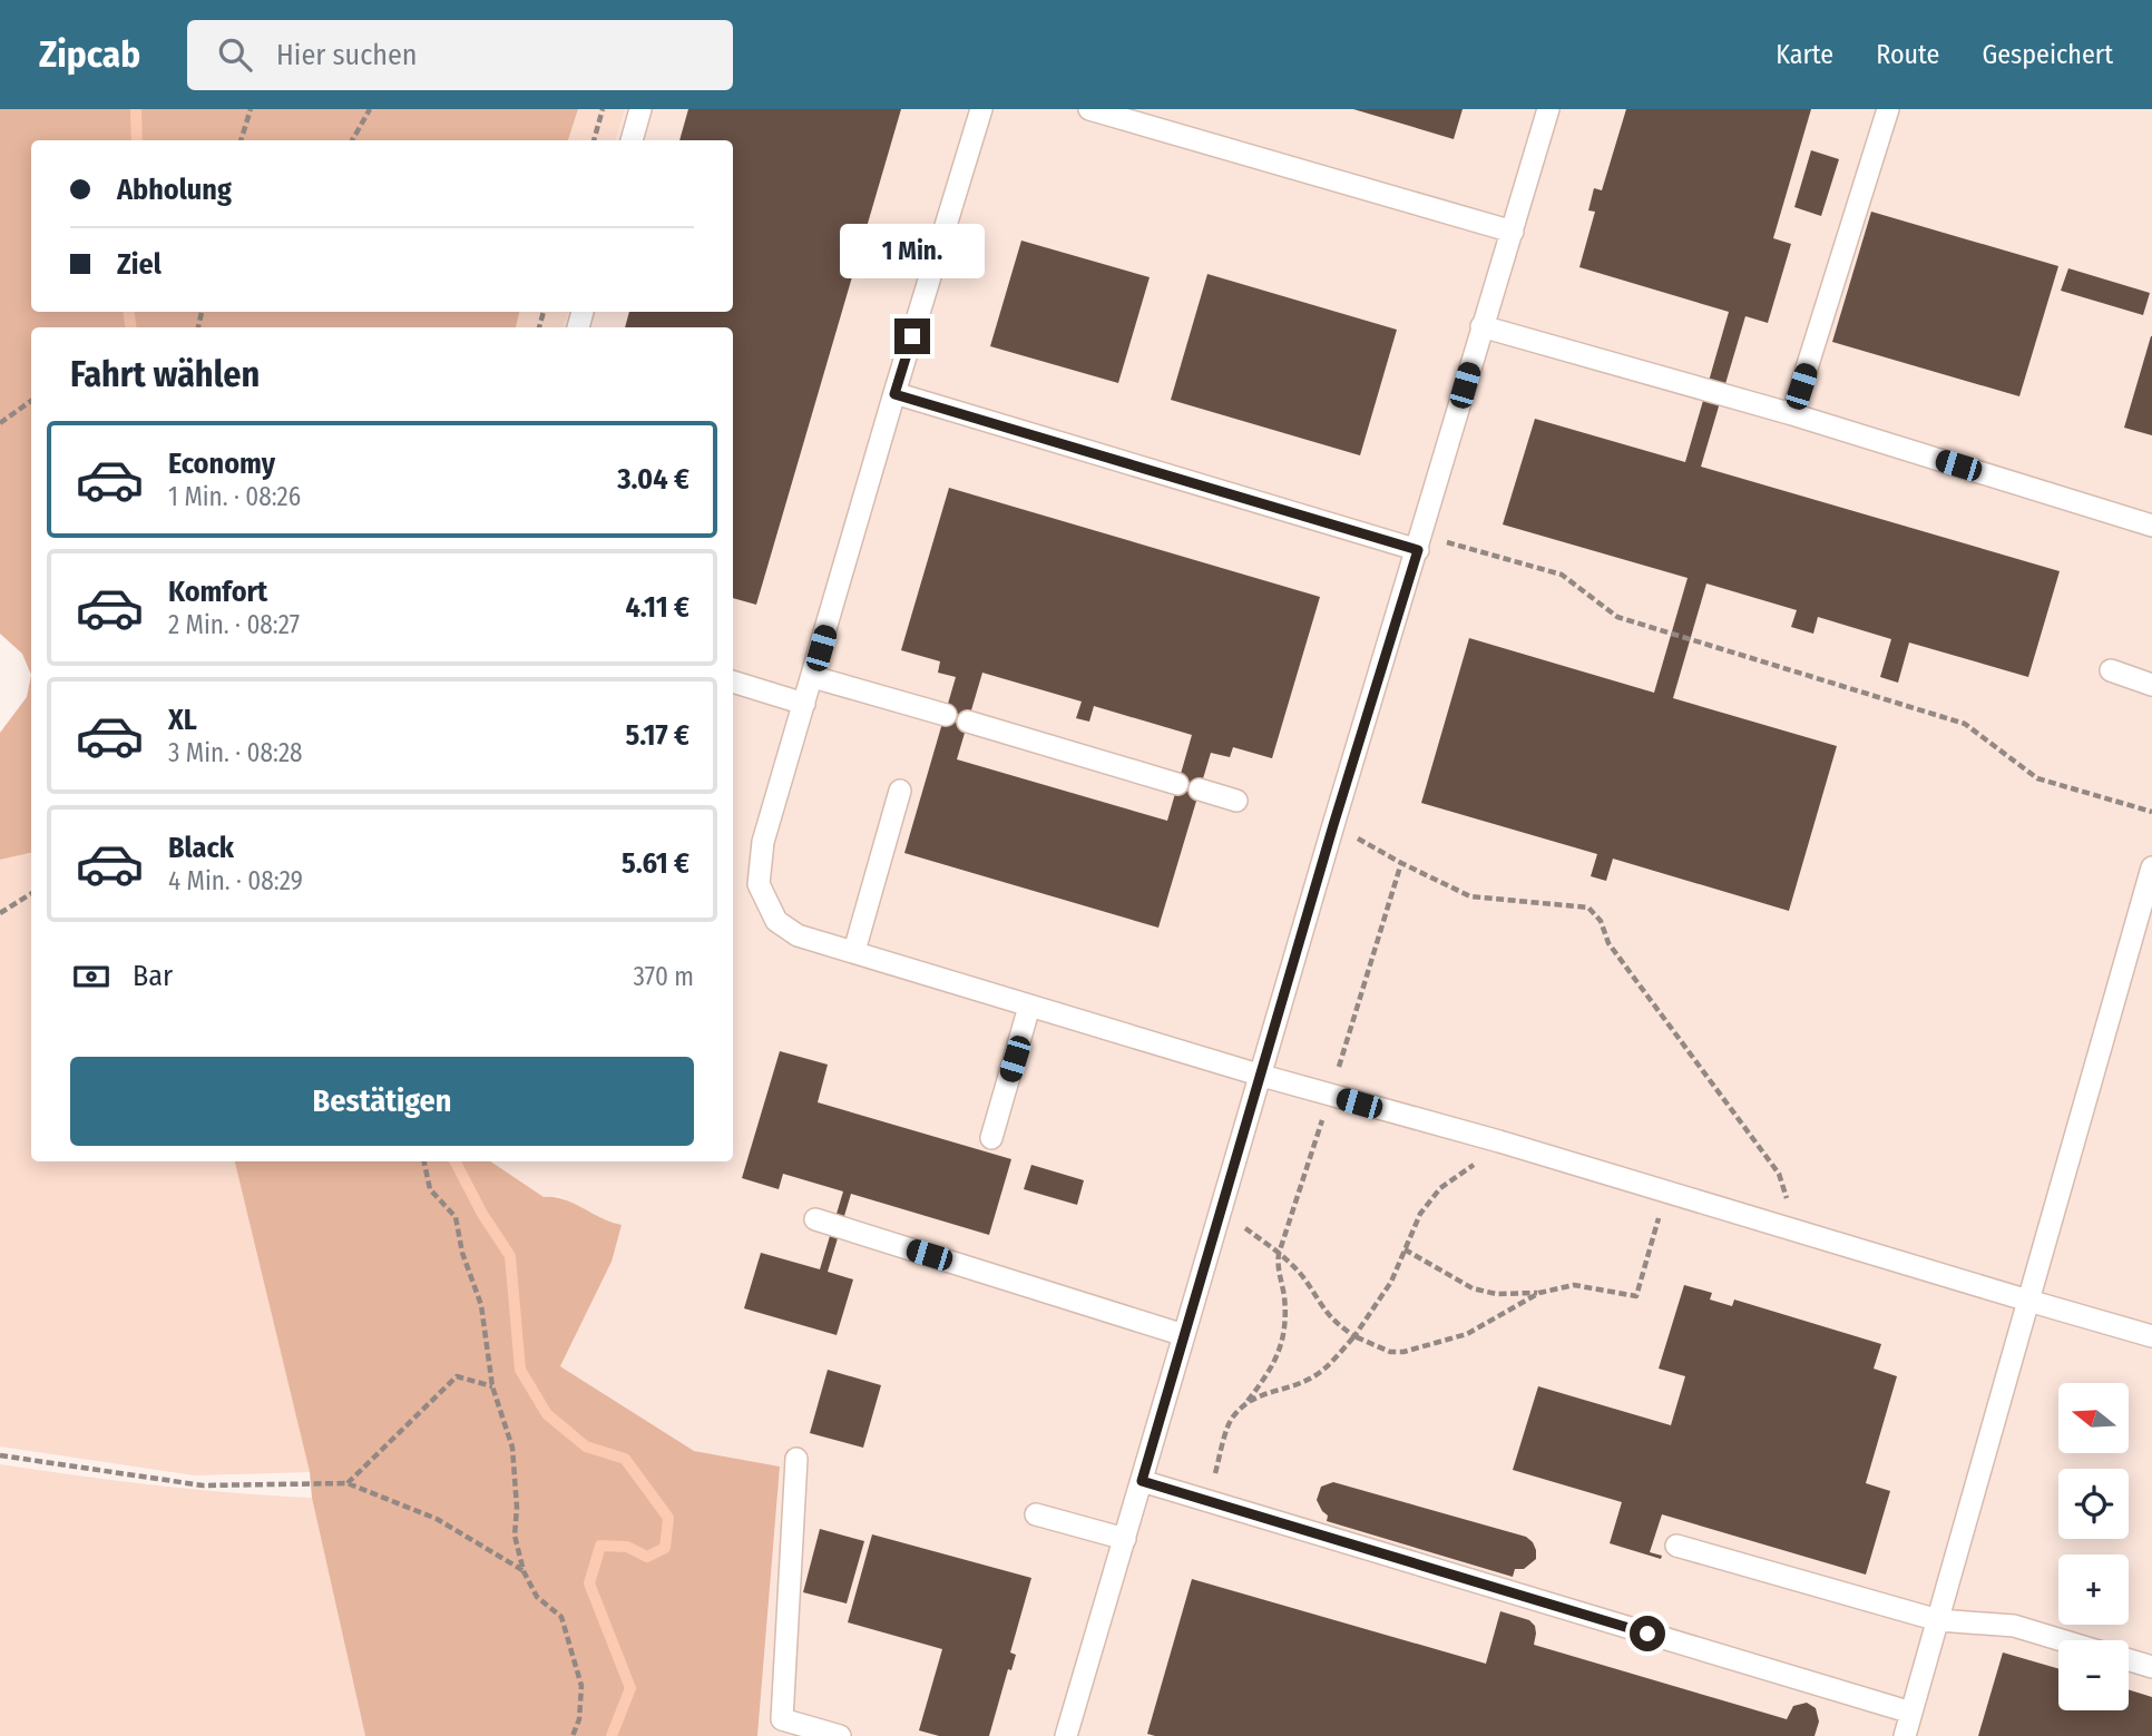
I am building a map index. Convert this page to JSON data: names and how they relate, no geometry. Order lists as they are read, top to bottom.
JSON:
{
  "north": "left",
  "page": {
    "header": "Zipcab",
    "search": "Hier suchen",
    "nav": ["Karte", "Route", "Gespeichert"],
    "banner": ["Abholung", "Ziel"],
    "bubble": "1 Min.",
    "heading": "Fahrt wählen",
    "list": [
      {
        "name": "Economy",
        "note": "1 Min. · 08:26",
        "value": "3.04 €"
      },
      {
        "name": "Komfort",
        "note": "2 Min. · 08:27",
        "value": "4.11 €"
      },
      {
        "name": "XL",
        "note": "3 Min. · 08:28",
        "value": "5.17 €"
      },
      {
        "name": "Black",
        "note": "4 Min. · 08:29",
        "value": "5.61 €"
      }
    ],
    "pay": ["Bar", "370 m"],
    "buttons": "Bestätigen",
    "map_buttons": ["+", "−"]
  }
}
